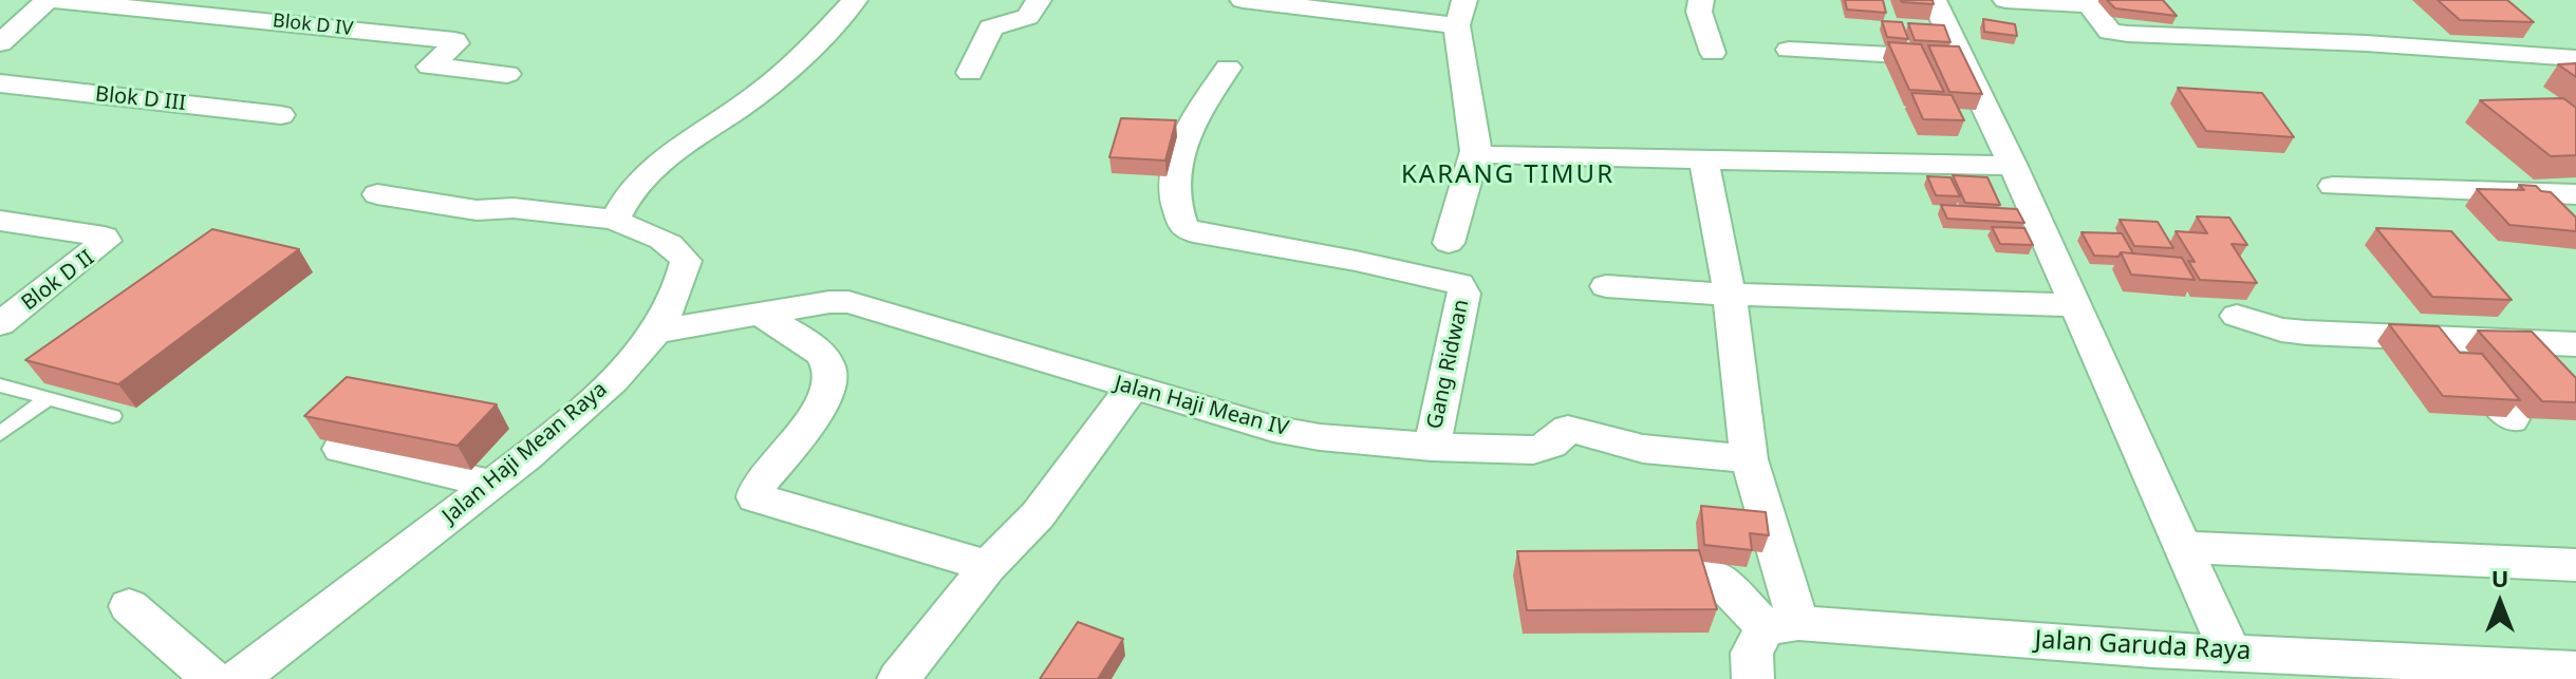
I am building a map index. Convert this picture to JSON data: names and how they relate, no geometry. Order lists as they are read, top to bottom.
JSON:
{
  "streets": {
    "street": [
      "Blok D IV",
      "Blok D III",
      "Blok D II",
      "Gang Ridwan",
      "Jalan Haji Mean IV",
      "Jalan Haji Mean Raya",
      "Jalan Garuda Raya"
    ]
  },
  "crossings": [
    ["Gang Ridwan", "Jalan Haji Mean IV"],
    ["Jalan Haji Mean IV", "Jalan Haji Mean Raya"]
  ],
  "districts": ["KARANG TIMUR"],
  "north": "top"
}
